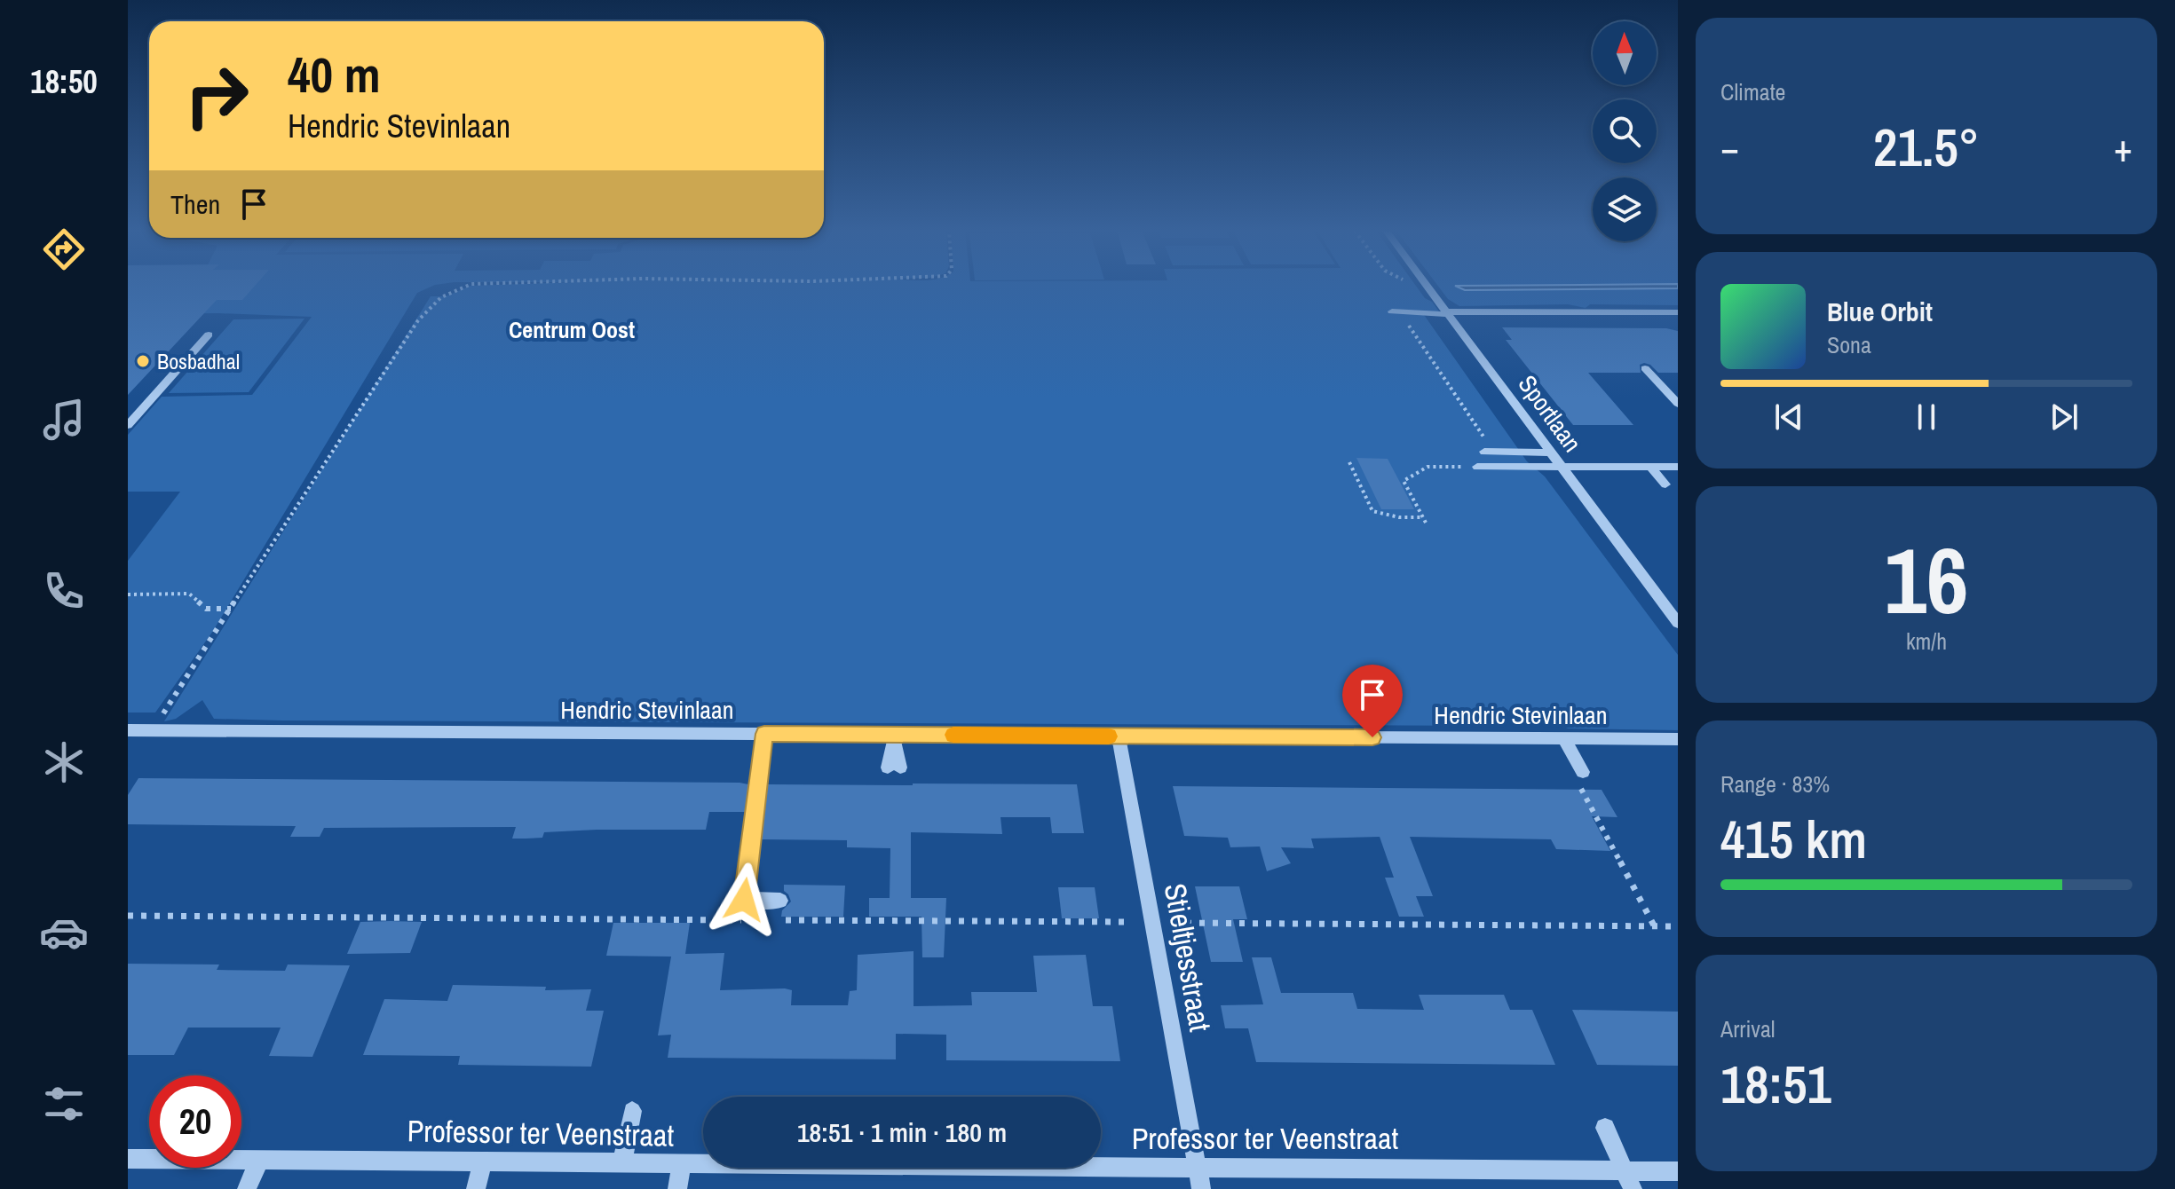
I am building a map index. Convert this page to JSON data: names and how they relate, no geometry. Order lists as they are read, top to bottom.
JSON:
{
  "streets": {
    "street": [
      "Sportlaan",
      "Hendric Stevinlaan",
      "Stieltjesstraat",
      "Professor ter Veenstraat"
    ]
  },
  "crossings": [
    ["Hendric Stevinlaan", "Stieltjesstraat"],
    ["Stieltjesstraat", "Professor ter Veenstraat"]
  ],
  "districts": ["Centrum Oost"],
  "places": ["Bosbadhal"],
  "north": "top",
  "page": {
    "tabs": "18:50",
    "tile": [
      "Climate",
      ["16", "km/h"],
      ["Range · 83%", "415 km"],
      ["Arrival", "18:51"]
    ],
    "turn": ["40 m", "Hendric Stevinlaan"],
    "heat": ["−", "21.5°", "+"],
    "then": "Then",
    "song": ["Blue Orbit", "Sona"],
    "limit": "20",
    "trip": "18:51 · 1 min · 180 m"
  }
}
